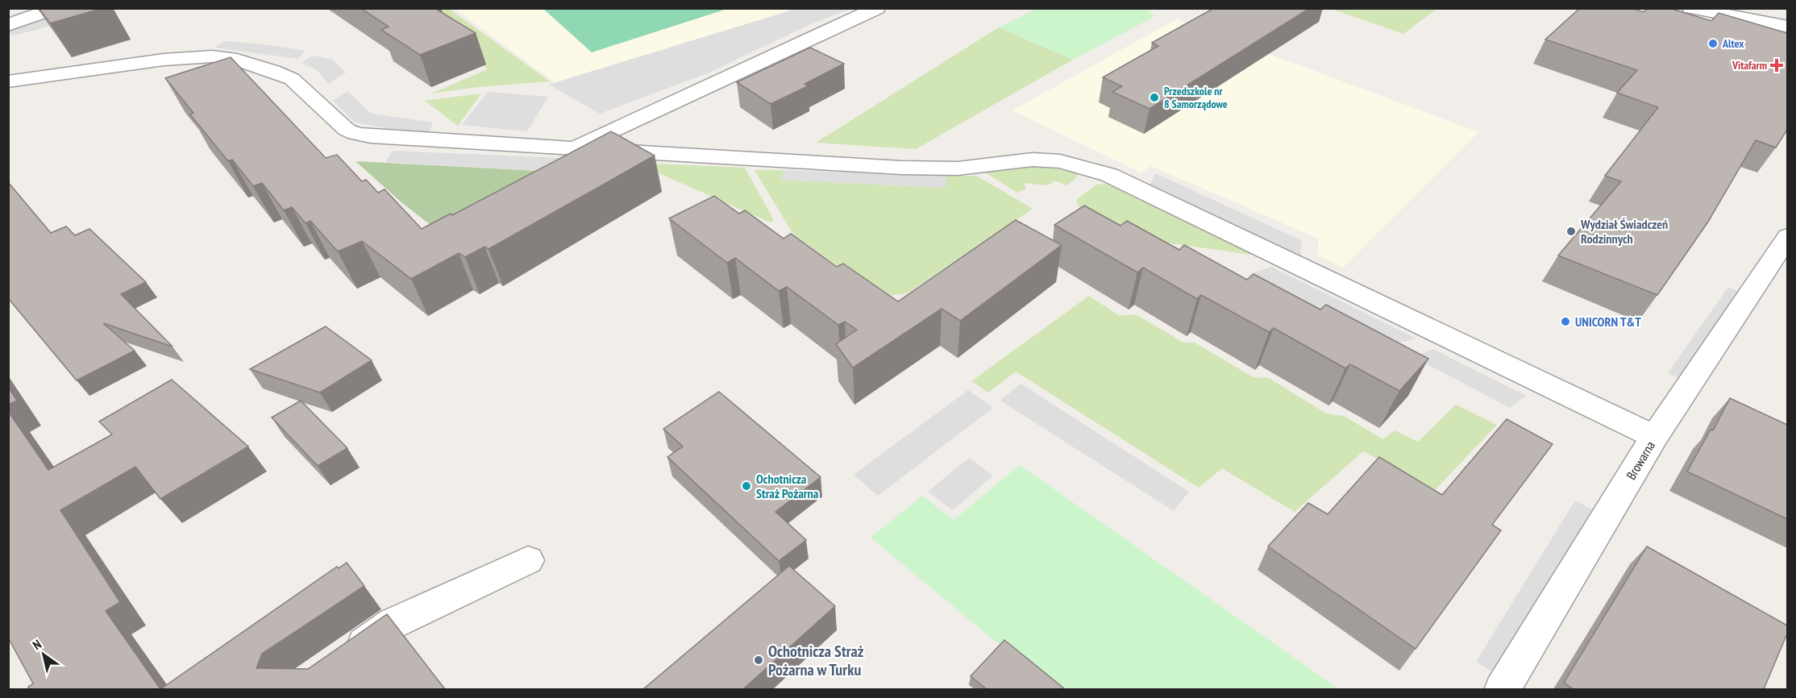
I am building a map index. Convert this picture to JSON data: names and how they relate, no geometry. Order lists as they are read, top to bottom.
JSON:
{
  "streets": {
    "street": ["Browarna"]
  },
  "places": {
    "other": [
      "Altex",
      "Przedszkole nr 8 Samorządowe",
      "Wydział Świadczeń Rodzinnych",
      "UNICORN T&T",
      "Ochotnicza Straż Pożarna",
      "Ochotnicza Straż Pożarna w Turku"
    ],
    "health": ["Vitafarm"]
  },
  "north": "top left"
}
